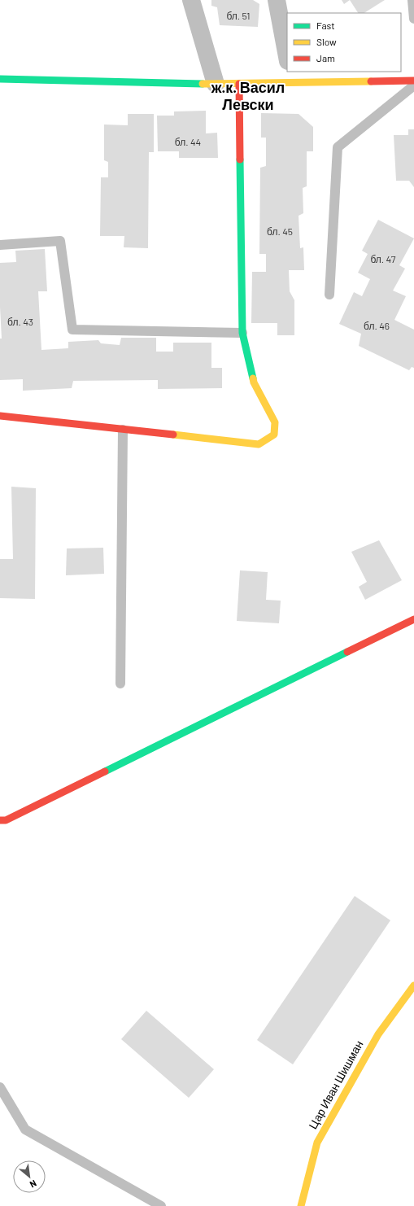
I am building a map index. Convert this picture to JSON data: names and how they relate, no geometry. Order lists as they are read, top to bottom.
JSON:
{
  "streets": {
    "street": ["Цар Иван Шишман"]
  },
  "districts": ["ж.к. Васил Левски"],
  "house_numbers": [
    "бл. 51",
    "бл. 44",
    "бл. 45",
    "бл. 47",
    "бл. 43",
    "бл. 46"
  ],
  "legend": ["Fast", "Slow", "Jam"],
  "north": "bottom right"
}
